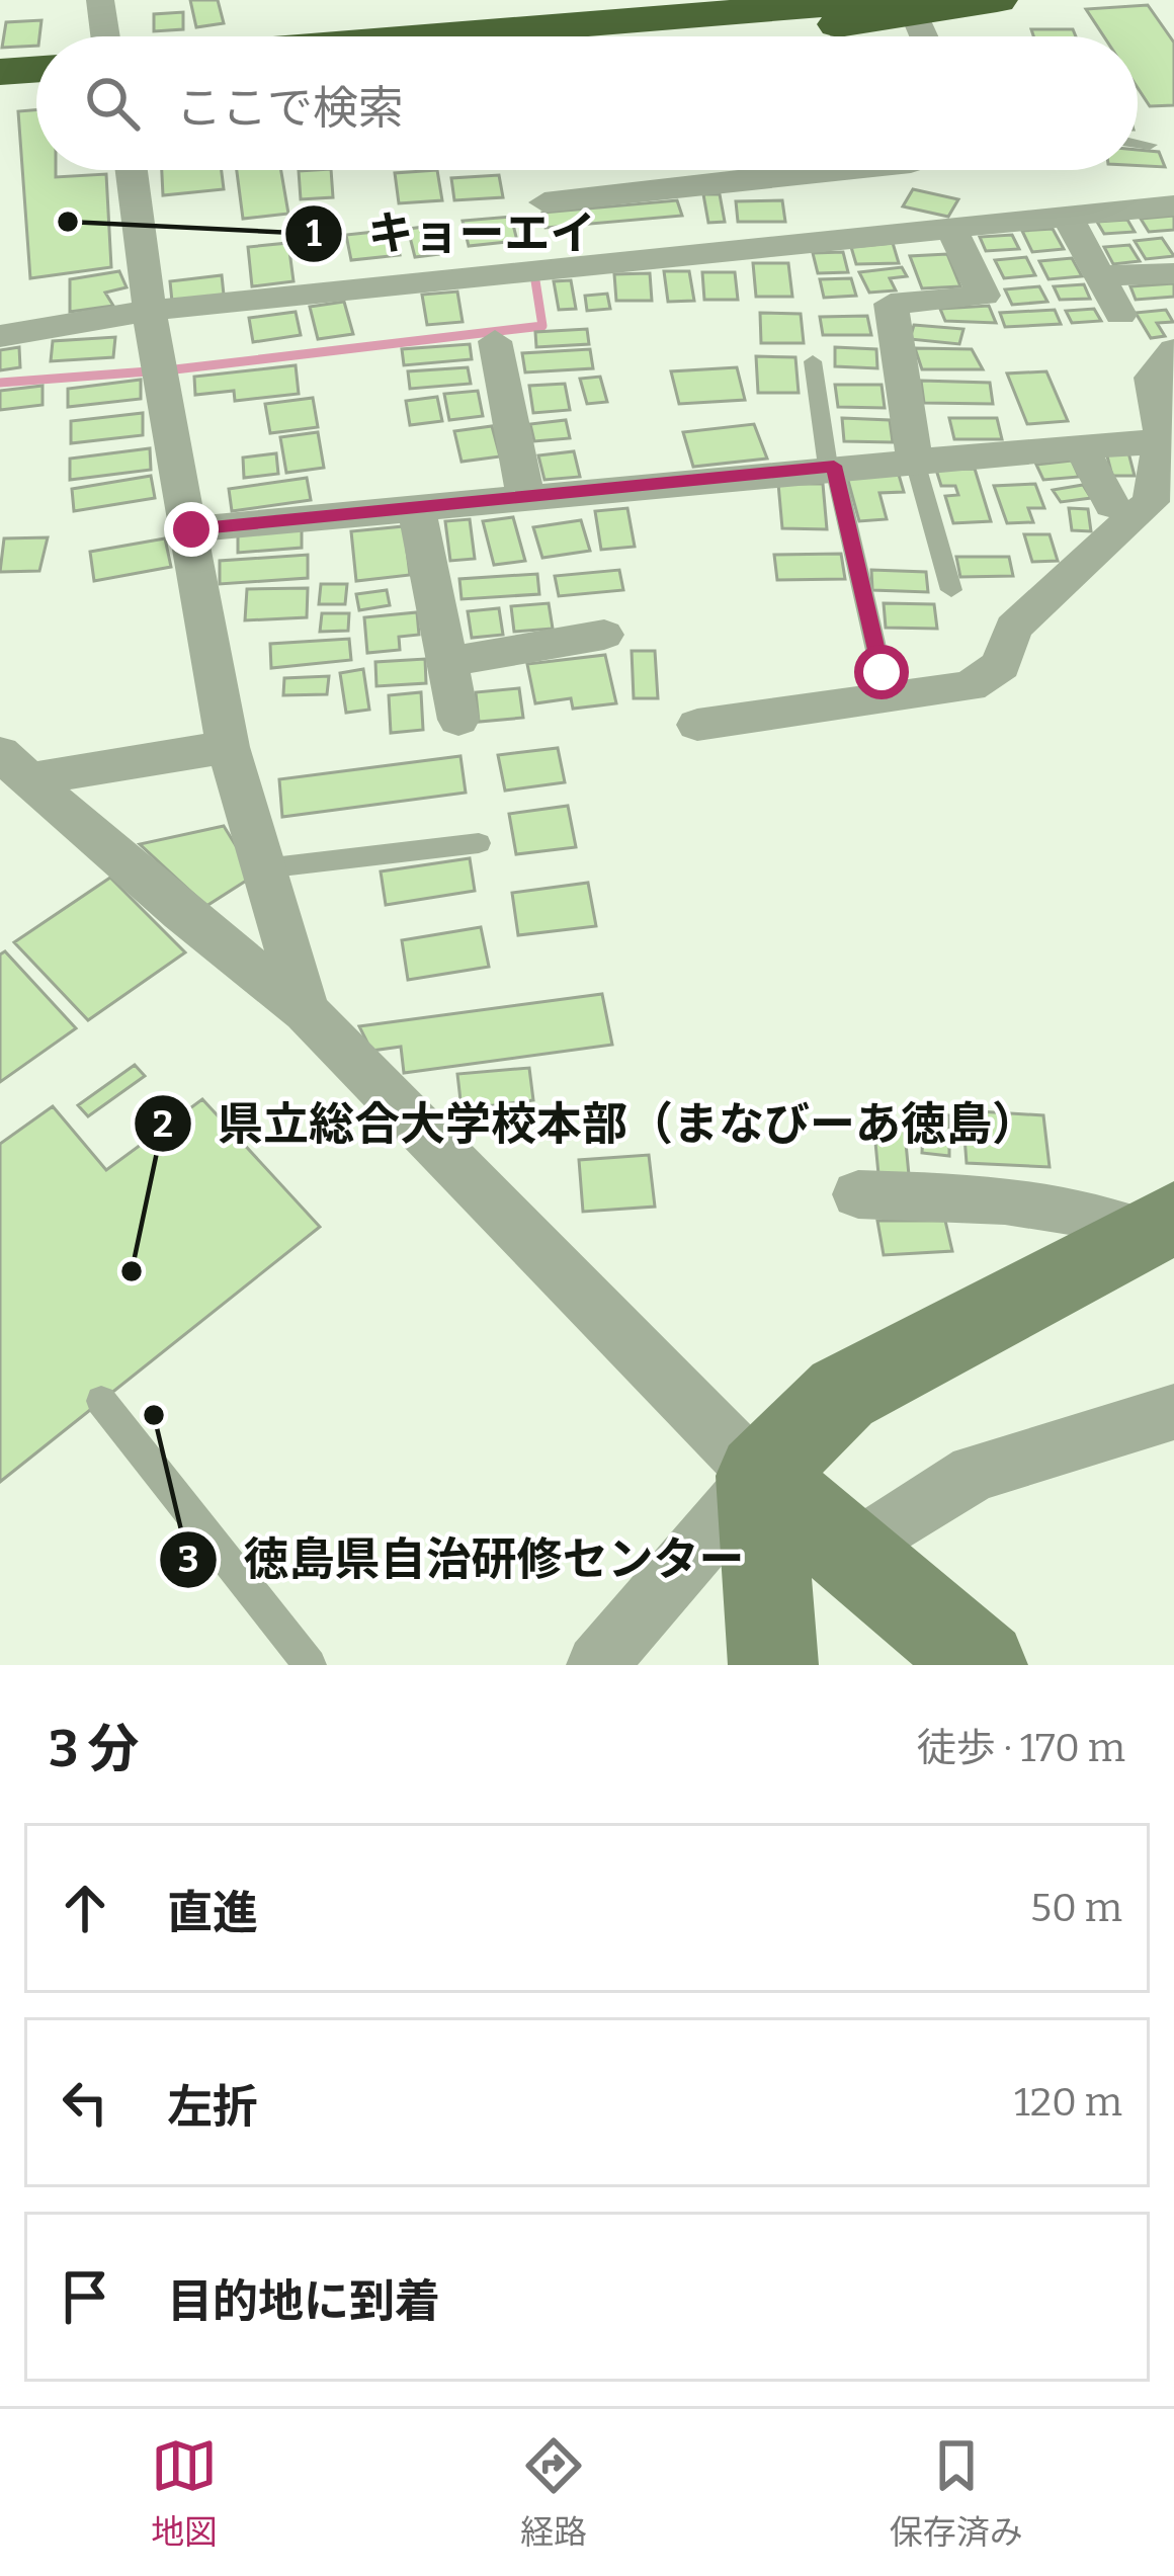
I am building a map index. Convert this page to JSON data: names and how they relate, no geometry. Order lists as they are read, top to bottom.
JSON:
{
  "places": ["キョーエイ", "県立総合大学校本部（まなびーあ徳島）", "徳島県自治研修センター"],
  "page": {
    "search": "ここで検索",
    "heading": ["3 分", "徒歩 · 170 m"],
    "list": [
      ["直進", "50 m"],
      ["左折", "120 m"],
      "目的地に到着"
    ],
    "nav": ["地図", "経路", "保存済み"]
  }
}
